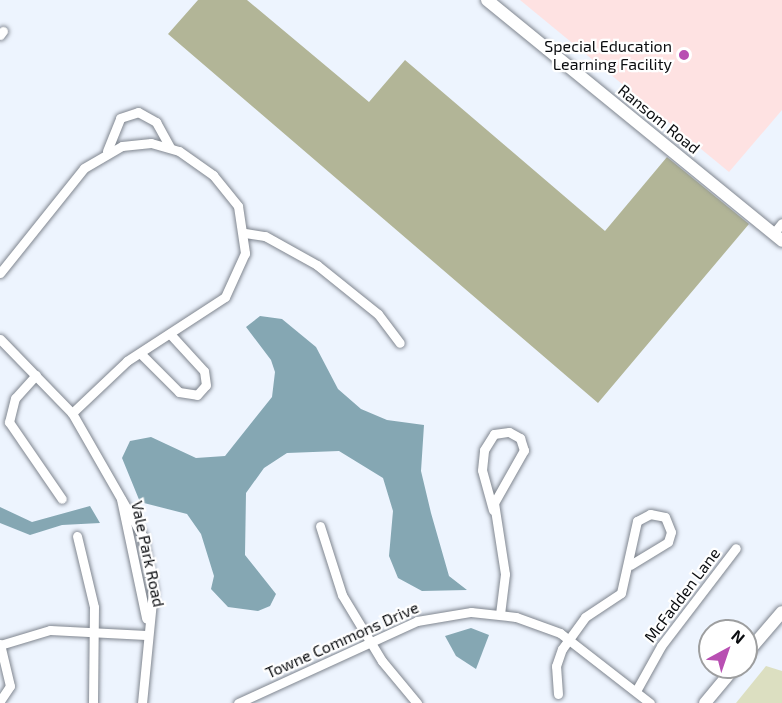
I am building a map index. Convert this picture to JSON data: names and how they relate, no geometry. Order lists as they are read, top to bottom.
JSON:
{
  "streets": {
    "main road": ["Ransom Road"],
    "street": ["Vale Park Road", "McFadden Lane", "Towne Commons Drive"]
  },
  "crossings": [
    ["McFadden Lane", "Towne Commons Drive"]
  ],
  "places": ["Special Education Learning Facility"],
  "north": "top right"
}
